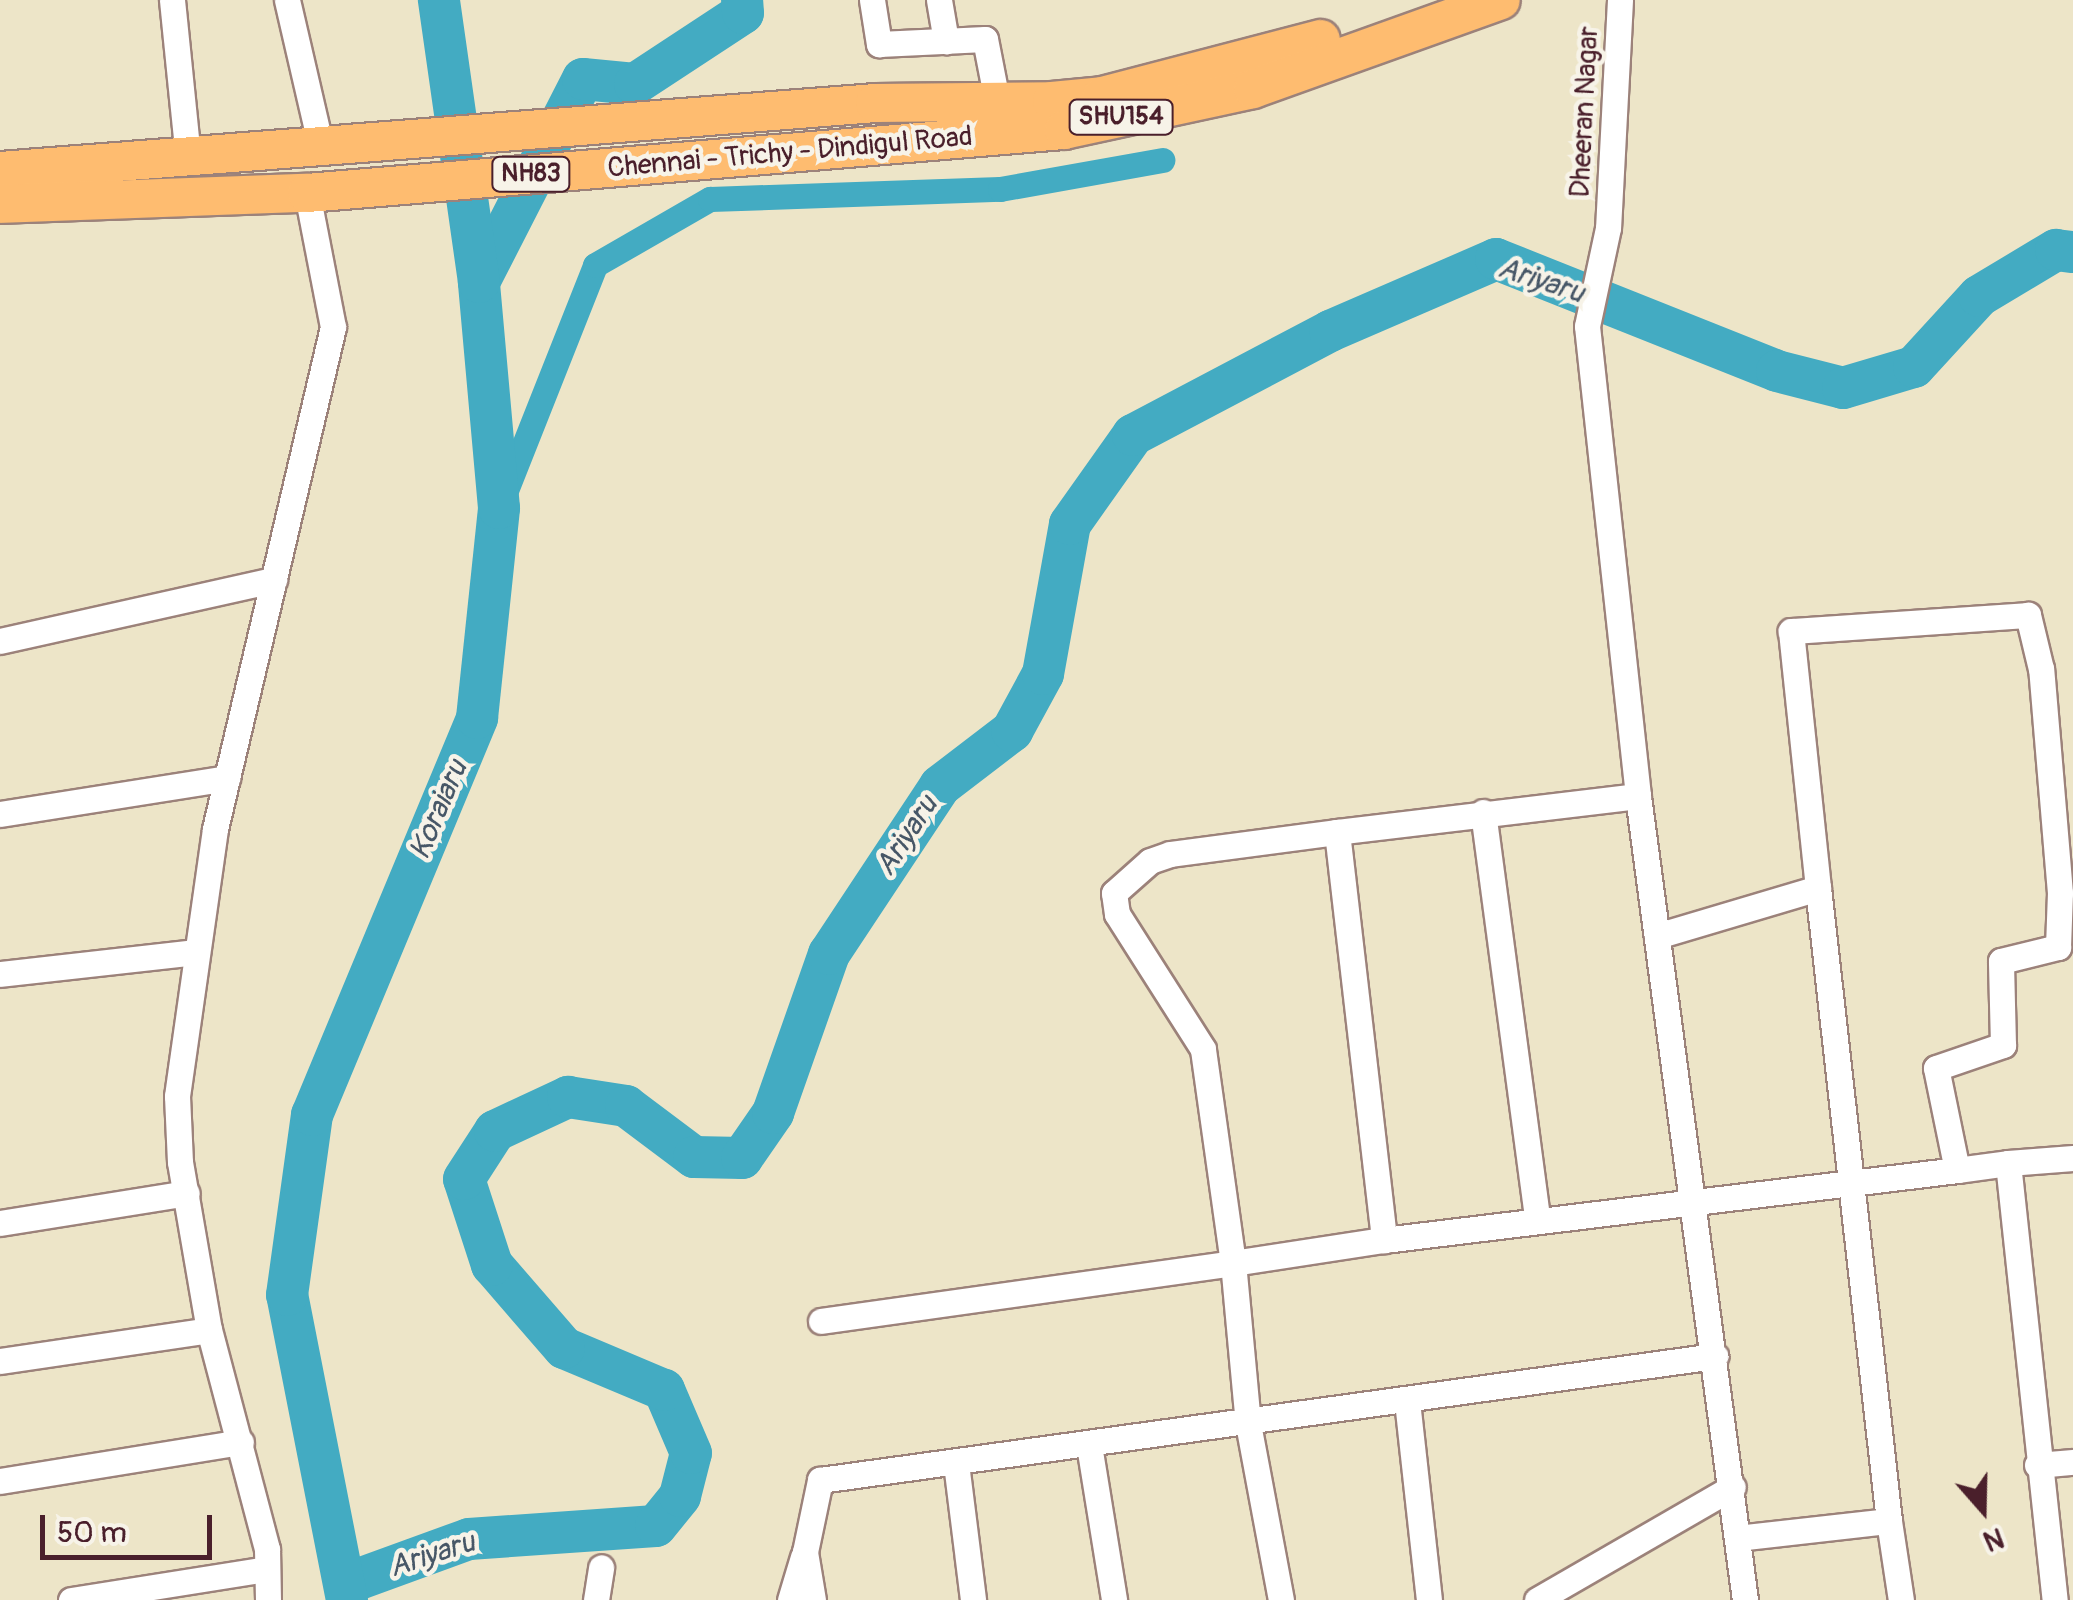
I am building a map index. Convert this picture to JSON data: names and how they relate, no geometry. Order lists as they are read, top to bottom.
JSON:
{
  "streets": {
    "highway": ["SHU154", "Chennai - Trichy - Dindigul Road", "NH83"],
    "street": ["Dheeran Nagar"]
  },
  "water": ["Ariyaru", "Koraiaru"],
  "scale_bar": "50 m",
  "north": "bottom"
}
